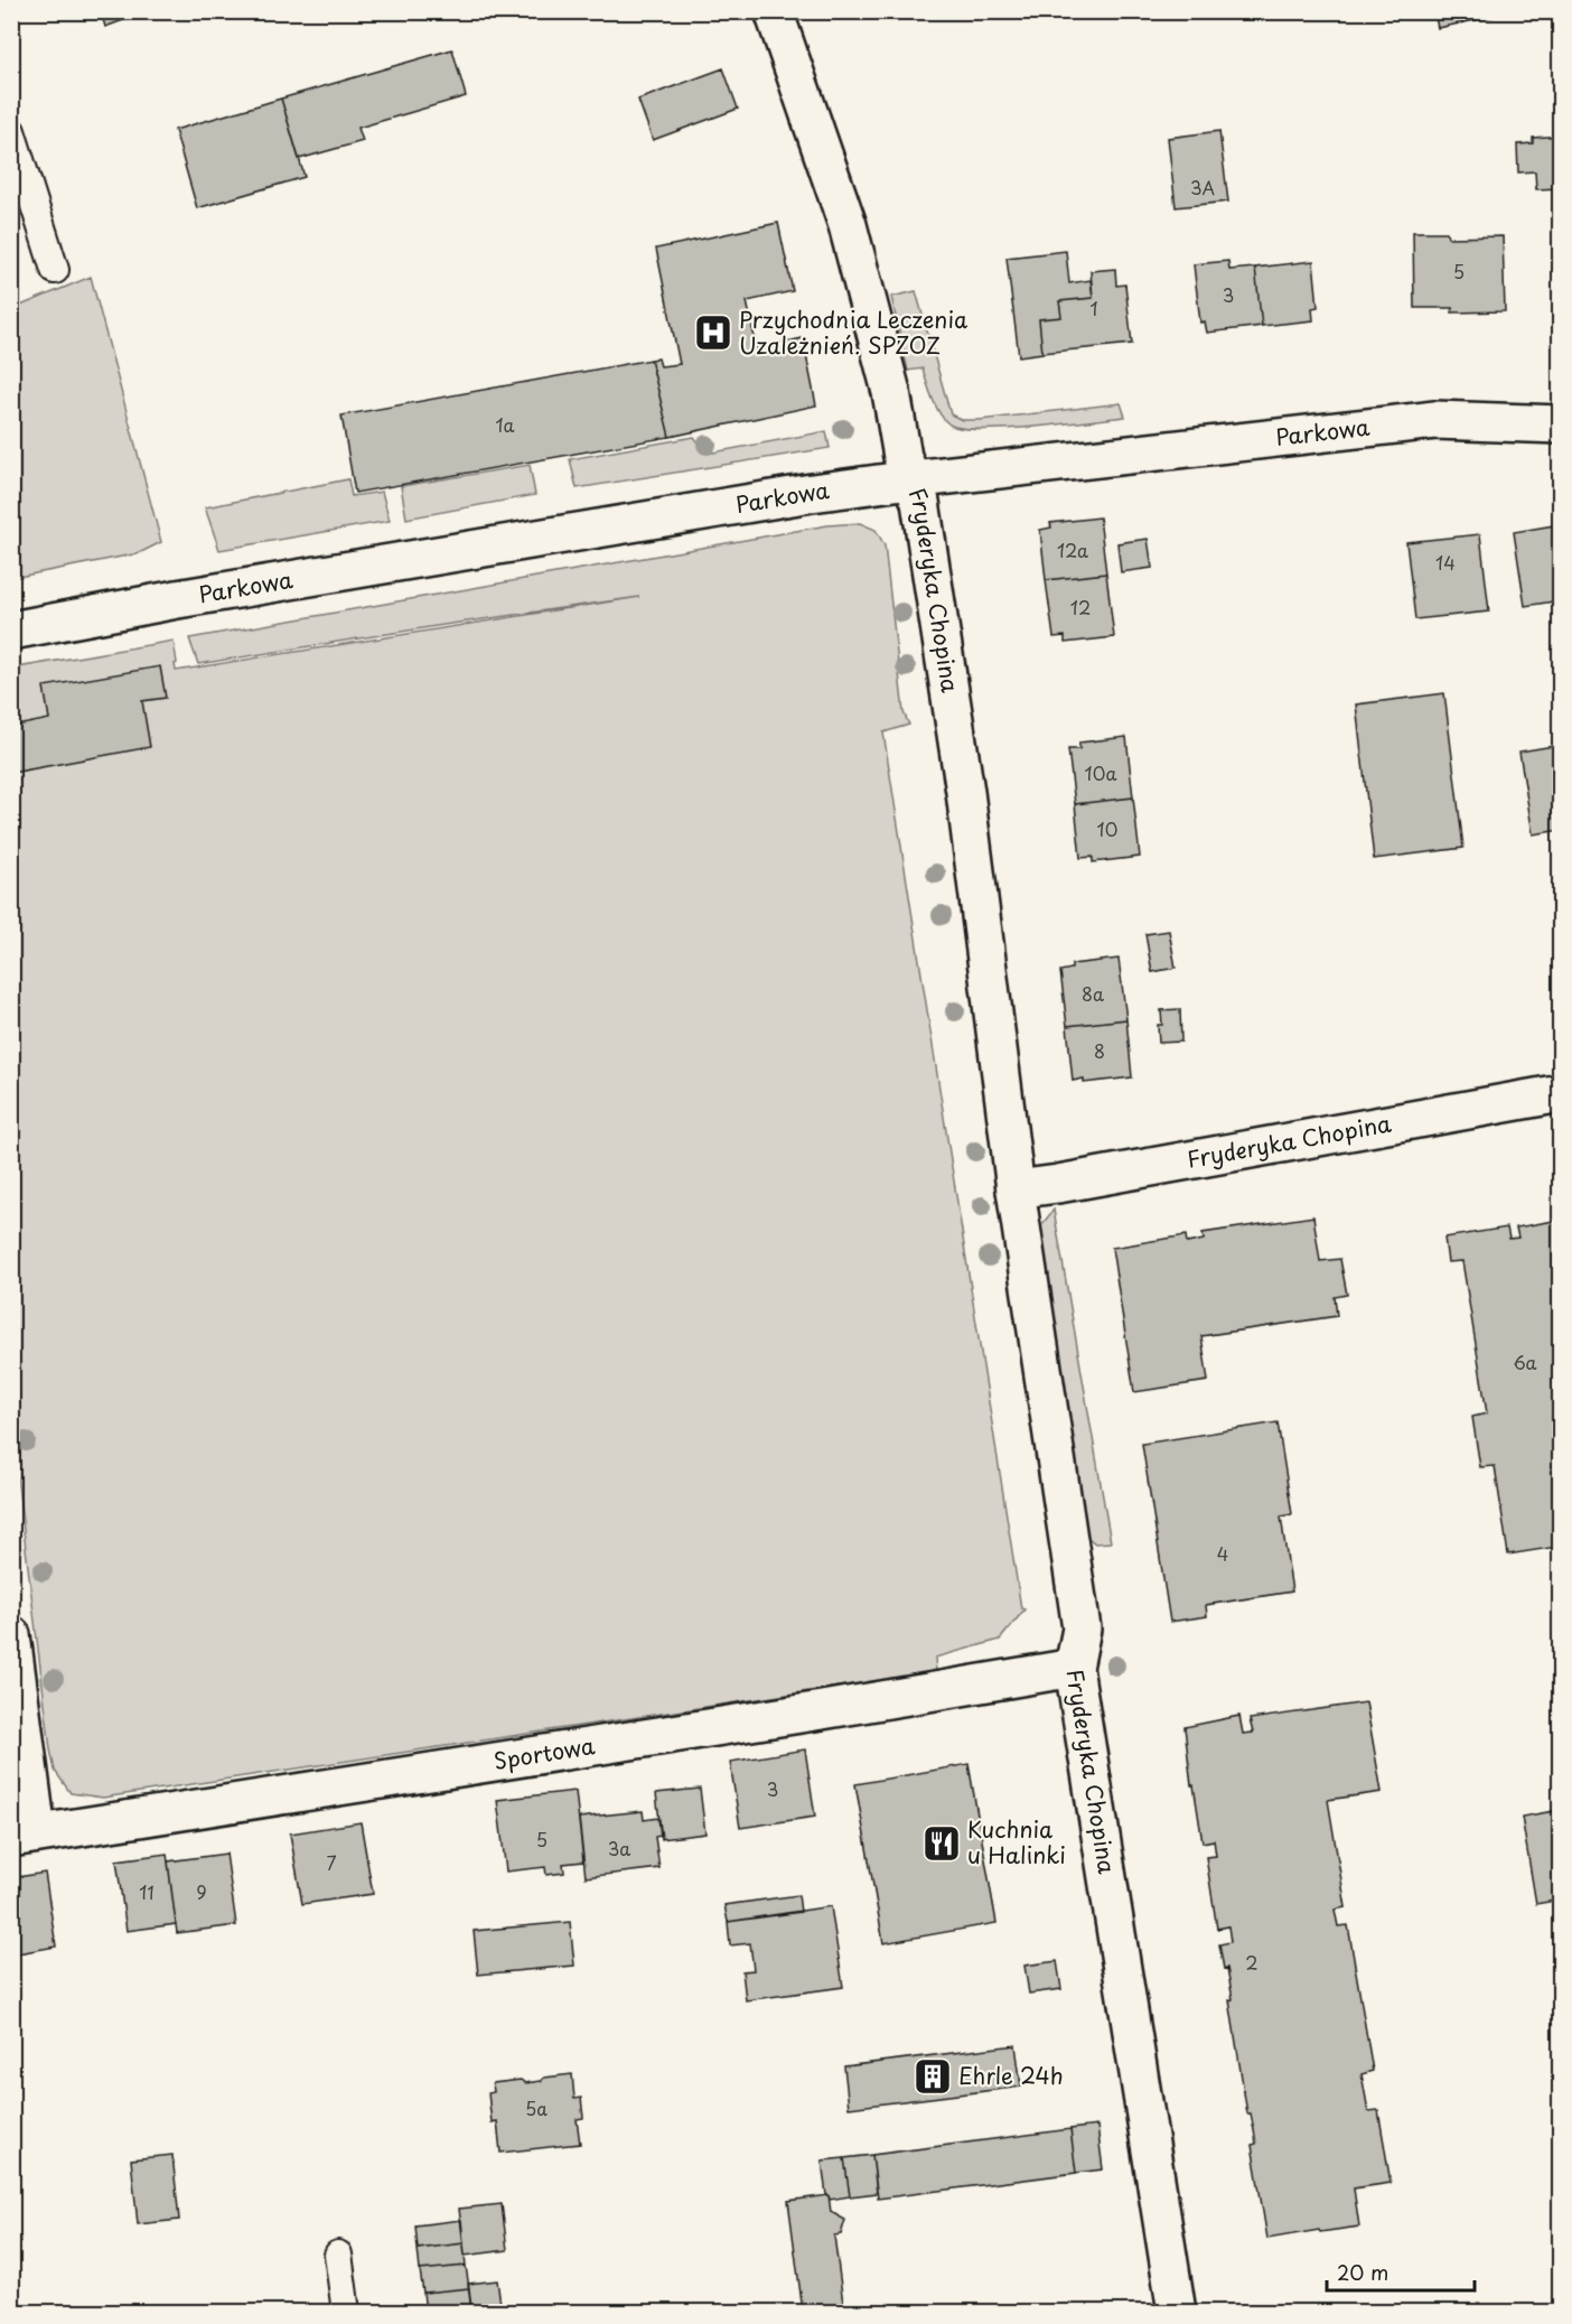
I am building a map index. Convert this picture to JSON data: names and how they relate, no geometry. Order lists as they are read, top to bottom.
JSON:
{
  "streets": {
    "street": ["Parkowa", "Fryderyka Chopina", "Sportowa"]
  },
  "crossings": [
    ["Parkowa", "Fryderyka Chopina"],
    ["Fryderyka Chopina", "Sportowa"]
  ],
  "places": {
    "hospital": ["Przychodnia Leczenia Uzależnień. SPZOZ"],
    "restaurant": ["Kuchnia u Halinki"],
    "building": ["Ehrle 24h"]
  },
  "house_numbers": [
    "3A",
    "5",
    "3",
    "1",
    "1a",
    "12a",
    "14",
    "12",
    "10a",
    "10",
    "8a",
    "8",
    "6a",
    "4",
    "3",
    "5",
    "3a",
    "7",
    "11",
    "9",
    "2",
    "5a"
  ],
  "scale_bar": "20 m"
}
